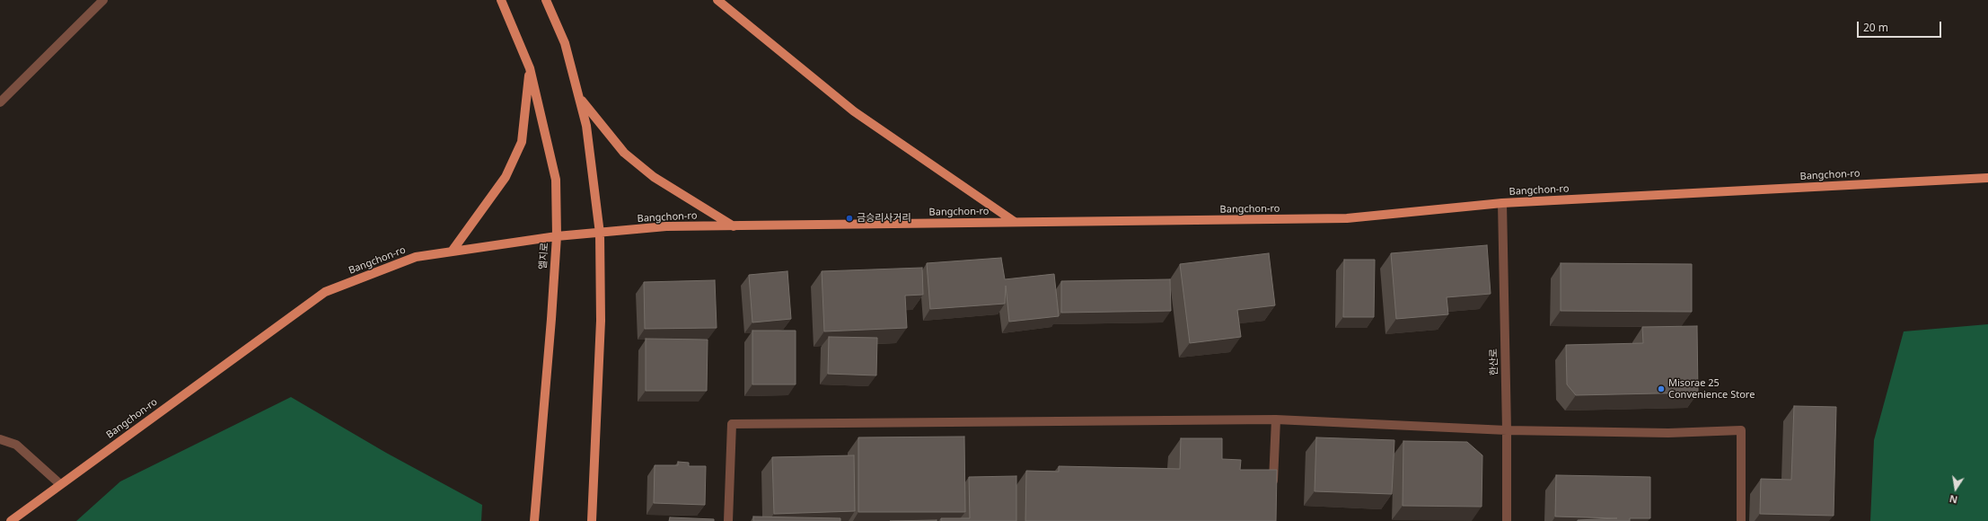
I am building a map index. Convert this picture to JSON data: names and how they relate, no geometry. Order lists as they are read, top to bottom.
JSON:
{
  "streets": {
    "main road": ["Bangchon-ro", "엘지로"],
    "street": ["한산로"]
  },
  "crossings": [
    ["Bangchon-ro", "엘지로"],
    ["Bangchon-ro", "한산로"]
  ],
  "places": ["금승리사거리", "Misorae 25 Convenience Store"],
  "scale_bar": "20 m",
  "north": "bottom"
}
